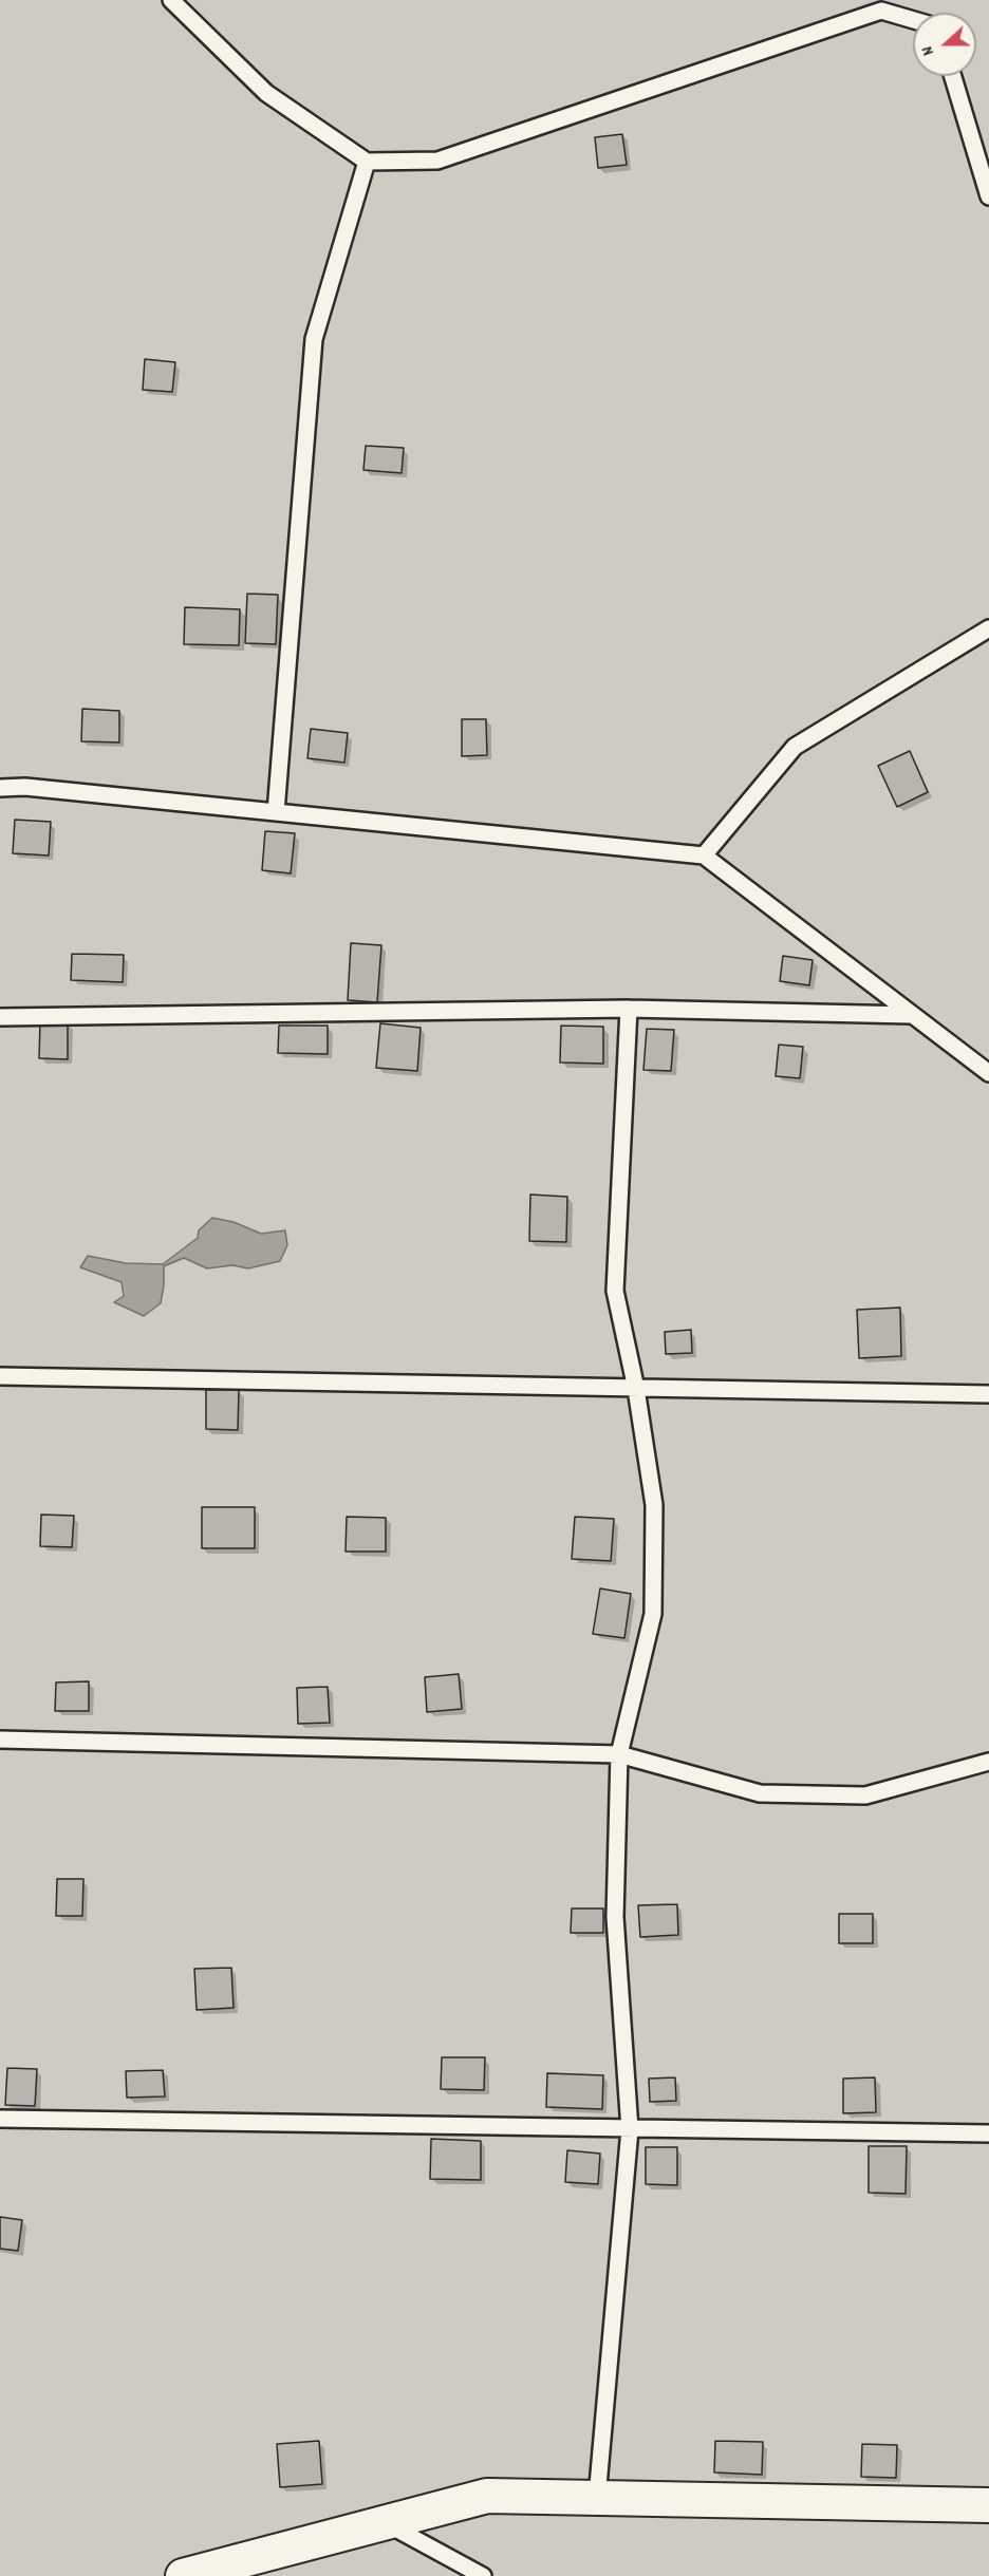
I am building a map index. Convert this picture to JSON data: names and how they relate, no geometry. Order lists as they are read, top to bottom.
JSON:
{
  "north": "left"
}
